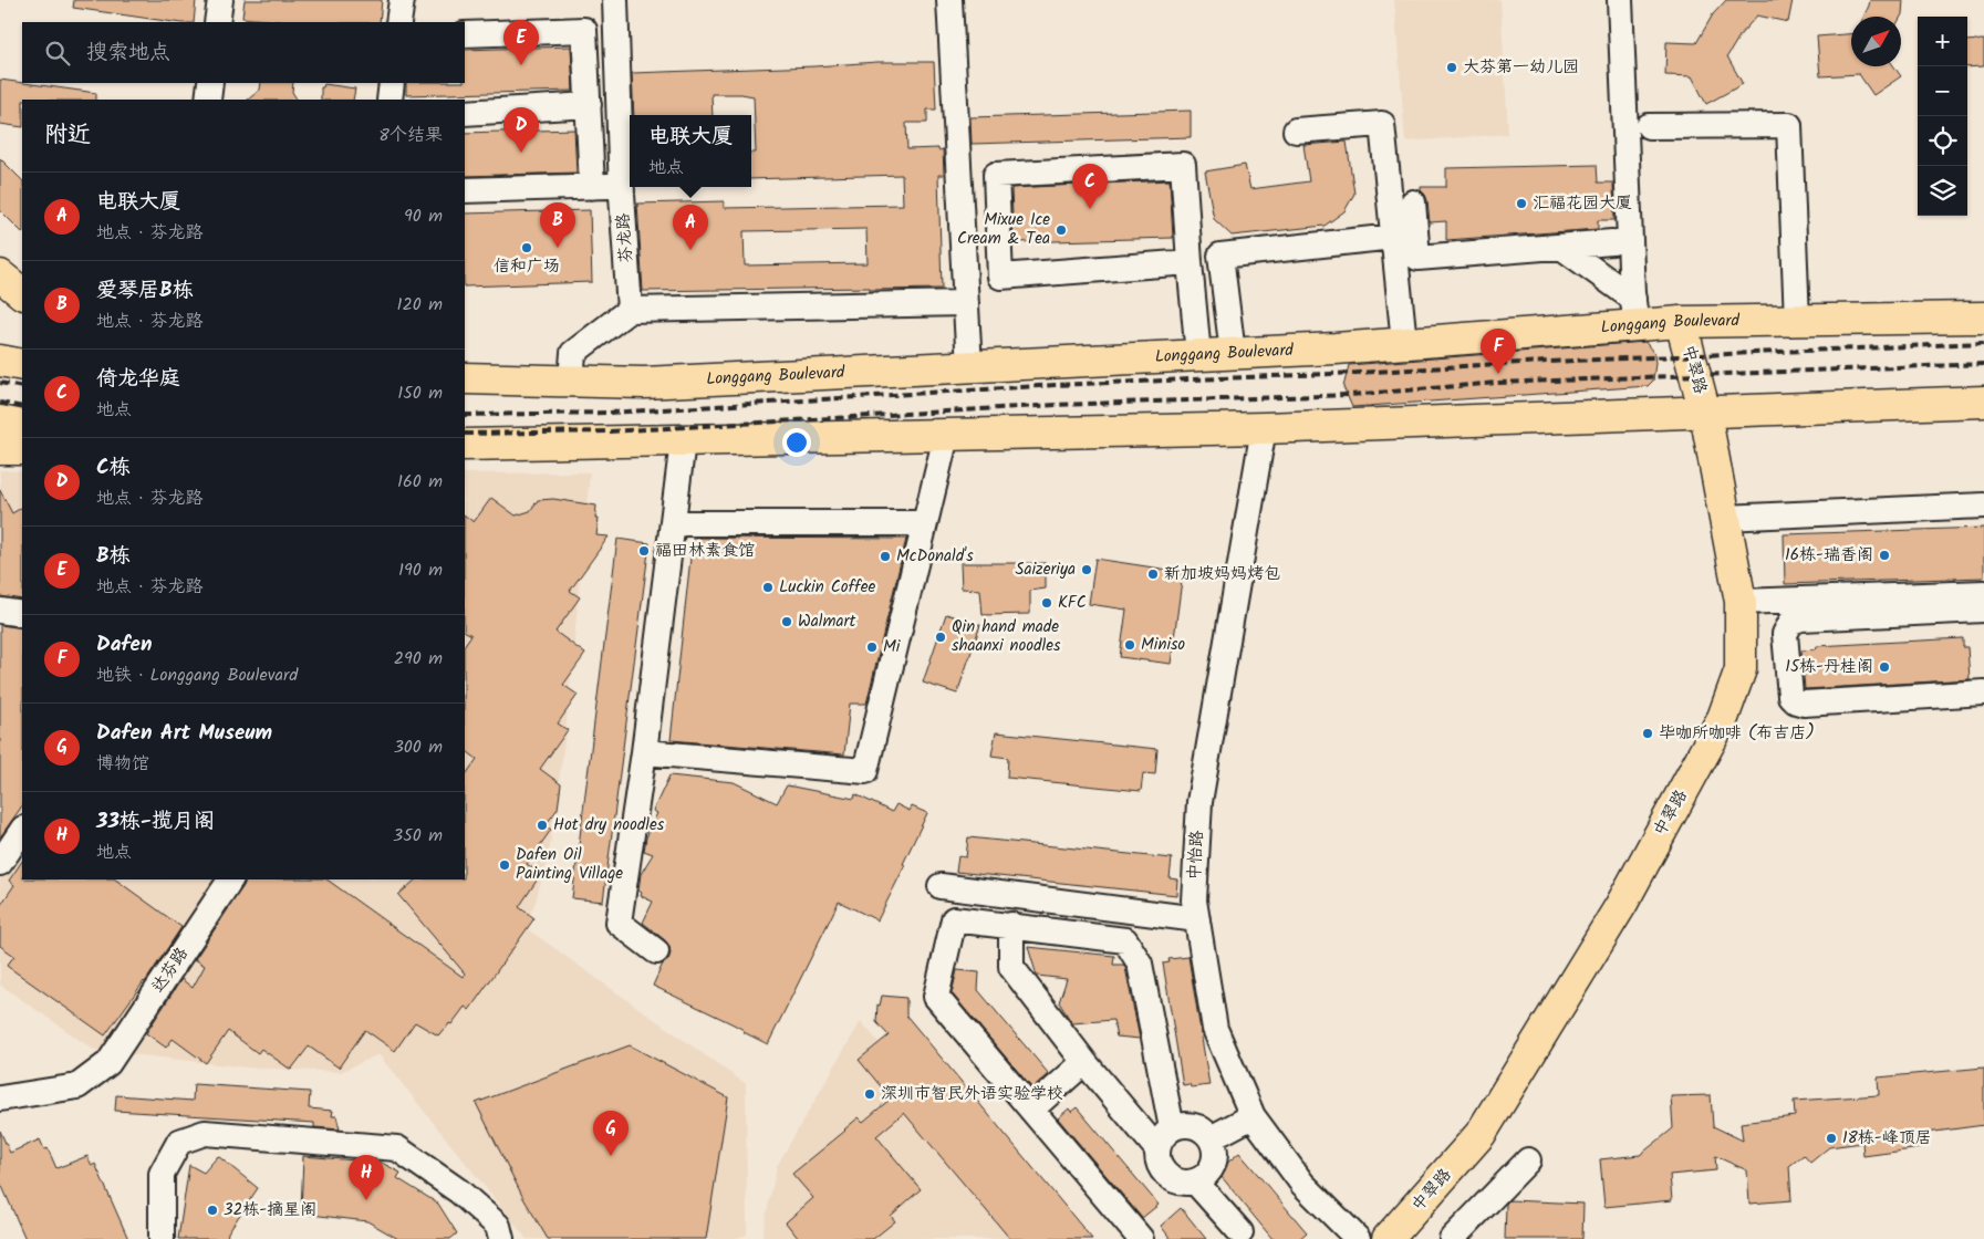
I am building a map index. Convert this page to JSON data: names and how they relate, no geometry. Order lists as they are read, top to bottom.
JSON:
{
  "streets": {
    "main road": ["Longgang Boulevard", "中翠路"],
    "street": ["芬龙路", "中怡路", "达芬路"]
  },
  "crossings": [
    ["Longgang Boulevard", "中翠路"]
  ],
  "places": [
    "大芬第一幼儿园",
    "汇福花园大厦",
    "Mixue Ice Cream & Tea",
    "信和广场",
    "福田林素食馆",
    "16栋-瑞香阁",
    "McDonald's",
    "Saizeriya",
    "新加坡妈妈烤包",
    "Luckin Coffee",
    "KFC",
    "Walmart",
    "Qin hand made shaanxi noodles",
    "Miniso",
    "Mi",
    "15栋-丹桂阁",
    "毕咖所咖啡 (布吉店)",
    "Hot dry noodles",
    "Dafen Oil Painting Village",
    "深圳市智民外语实验学校",
    "18栋-峰顶居",
    "32栋-摘星阁"
  ],
  "north": "top right",
  "page": {
    "map_buttons": ["+", "−"],
    "pins": [
      "E",
      "D",
      "C",
      "B",
      "A",
      "F",
      "G",
      "H"
    ],
    "search": "搜索地点",
    "heading": ["附近", "8个结果"],
    "popup": ["电联大厦", "地点"],
    "list": [
      {
        "mark": "A",
        "name": "电联大厦",
        "note": "地点 · 芬龙路",
        "value": "90 m"
      },
      {
        "mark": "B",
        "name": "爱琴居B栋",
        "note": "地点 · 芬龙路",
        "value": "120 m"
      },
      {
        "mark": "C",
        "name": "倚龙华庭",
        "note": "地点",
        "value": "150 m"
      },
      {
        "mark": "D",
        "name": "C栋",
        "note": "地点 · 芬龙路",
        "value": "160 m"
      },
      {
        "mark": "E",
        "name": "B栋",
        "note": "地点 · 芬龙路",
        "value": "190 m"
      },
      {
        "mark": "F",
        "name": "Dafen",
        "note": "地铁 · Longgang Boulevard",
        "value": "290 m"
      },
      {
        "mark": "G",
        "name": "Dafen Art Museum",
        "note": "博物馆",
        "value": "300 m"
      },
      {
        "mark": "H",
        "name": "33栋-揽月阁",
        "note": "地点",
        "value": "350 m"
      }
    ]
  }
}
